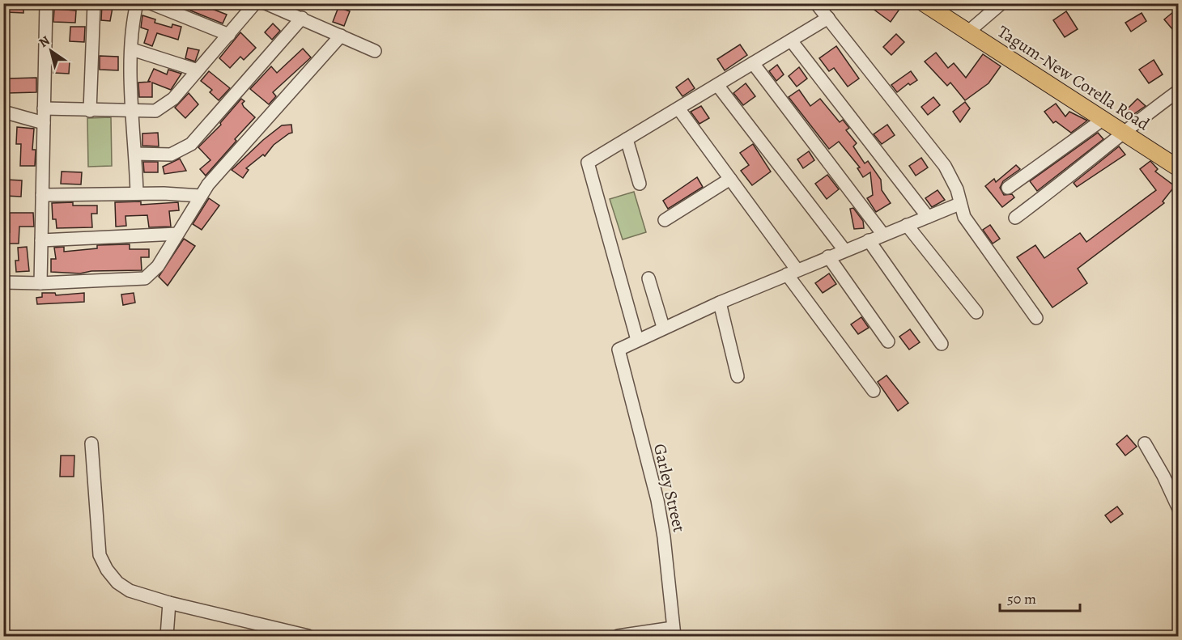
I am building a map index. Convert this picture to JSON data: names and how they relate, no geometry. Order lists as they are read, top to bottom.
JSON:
{
  "streets": {
    "main road": ["Tagum-New Corella Road"],
    "street": ["Garley Street"]
  },
  "scale_bar": "50 m",
  "north": "top left"
}
